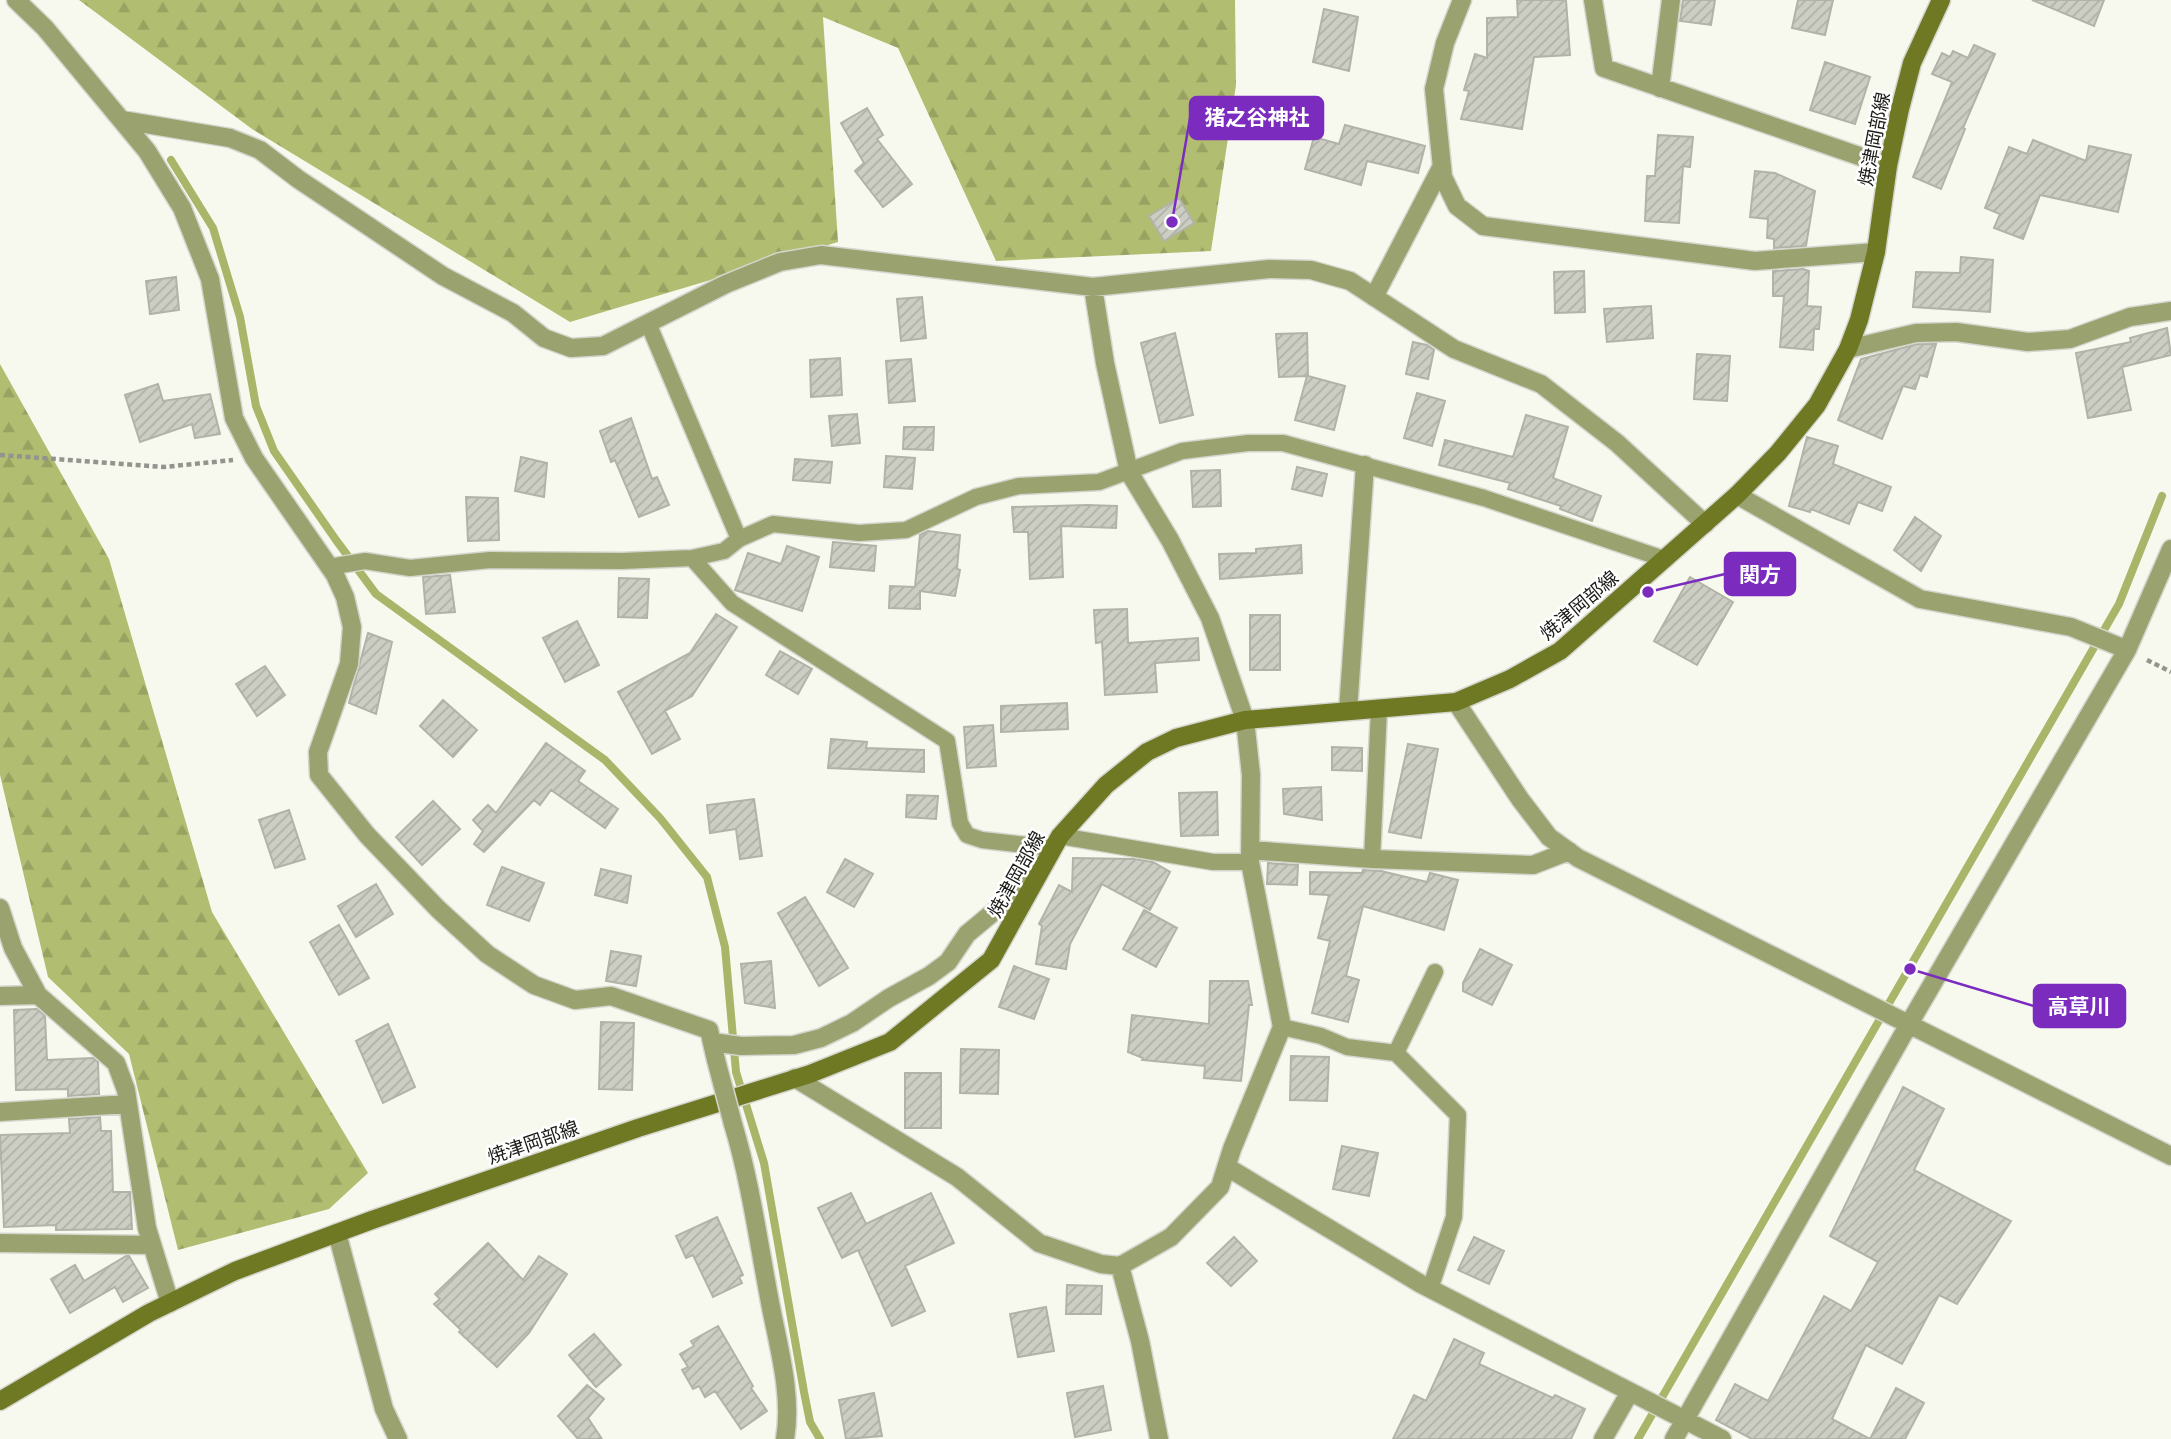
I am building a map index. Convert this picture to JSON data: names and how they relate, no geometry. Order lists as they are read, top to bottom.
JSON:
{
  "streets": {
    "main road": ["焼津岡部線"]
  },
  "places": ["猪之谷神社", "関方", "高草川"]
}
